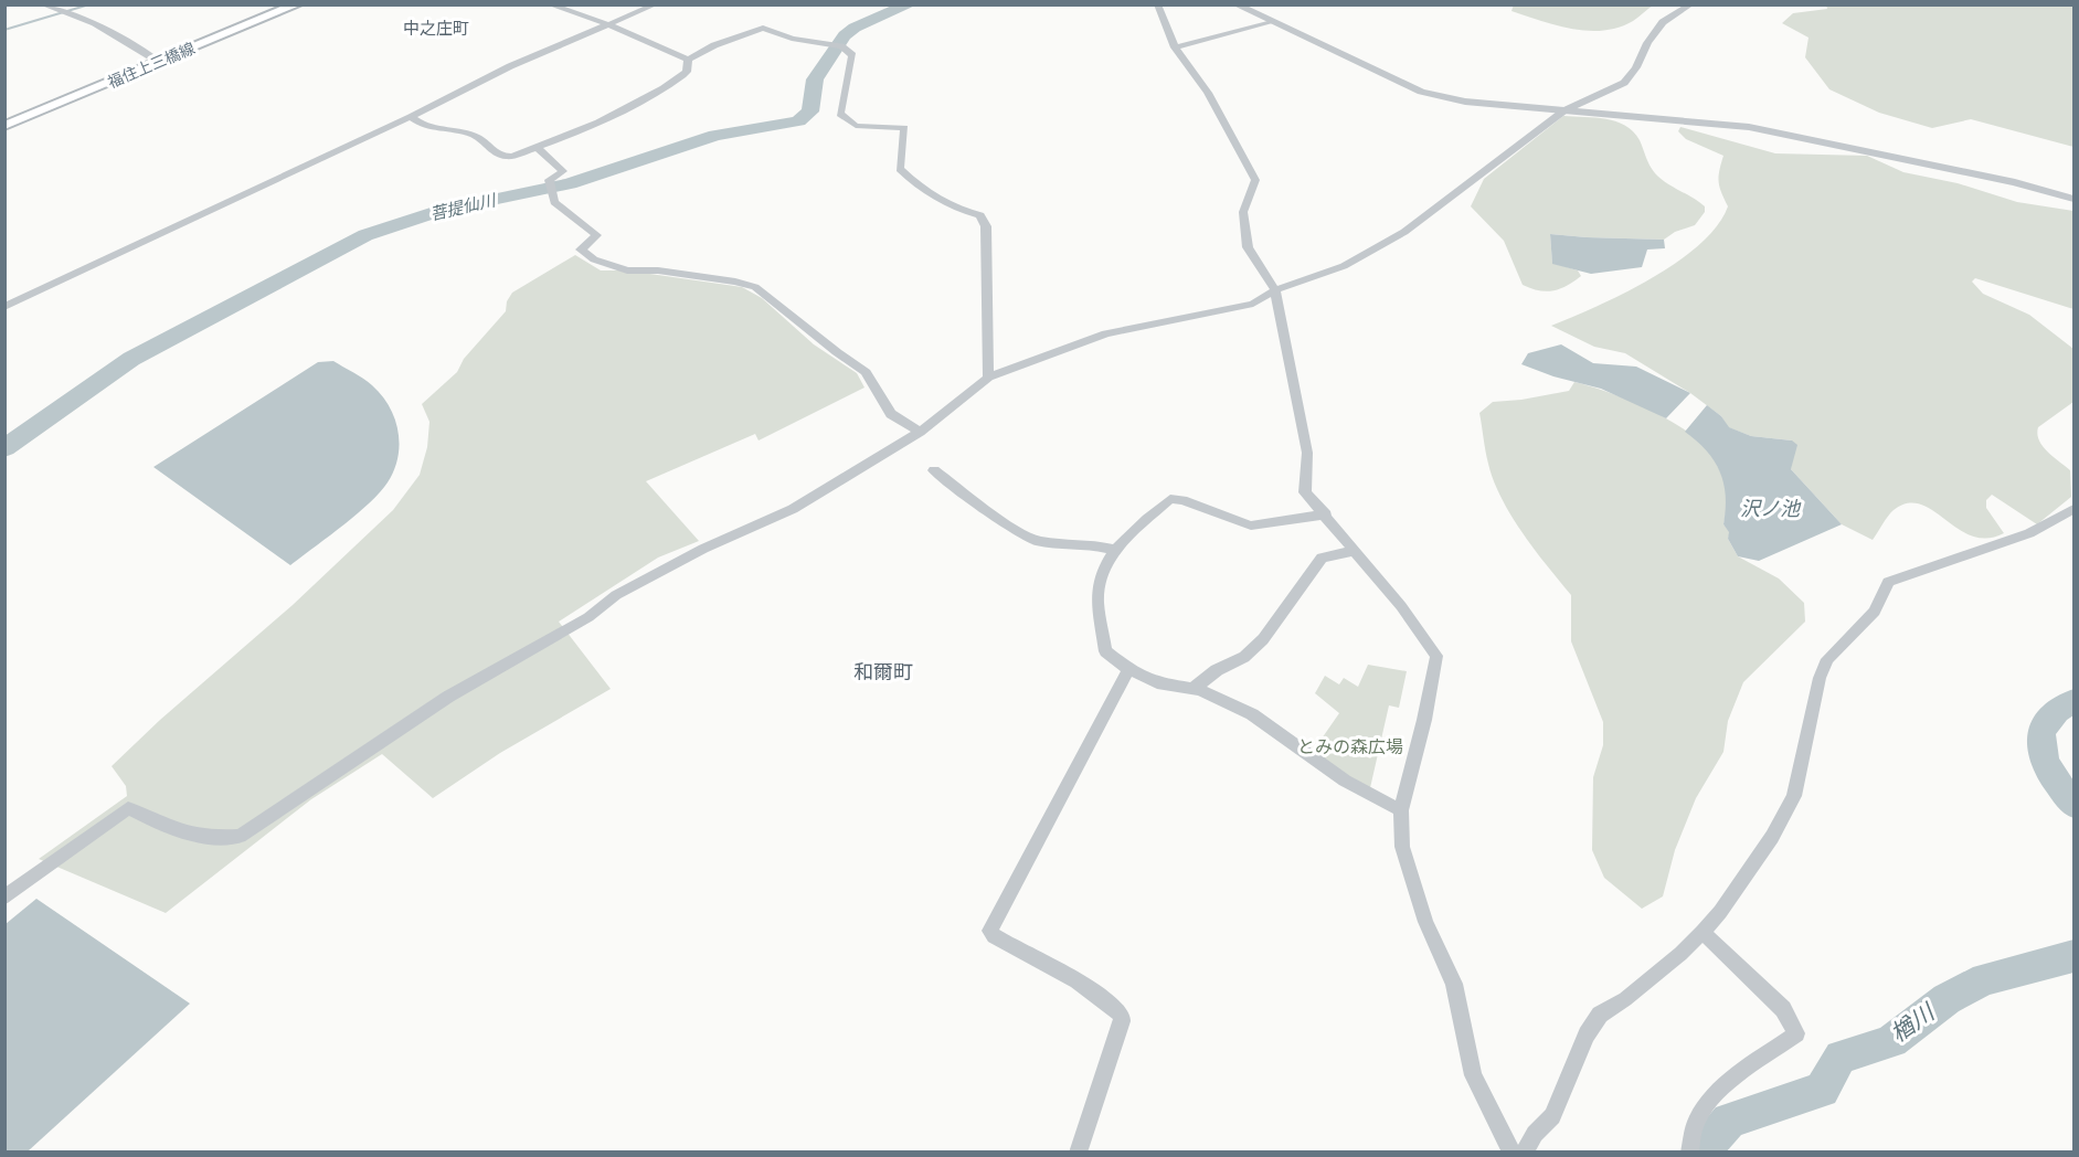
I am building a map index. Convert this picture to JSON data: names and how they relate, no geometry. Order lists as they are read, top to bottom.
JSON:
{
  "streets": {
    "main road": ["福住上三橋線"]
  },
  "districts": ["中之庄町", "和爾町"],
  "water": ["菩提仙川", "沢ノ池", "楢川"],
  "parks": ["とみの森広場"]
}
